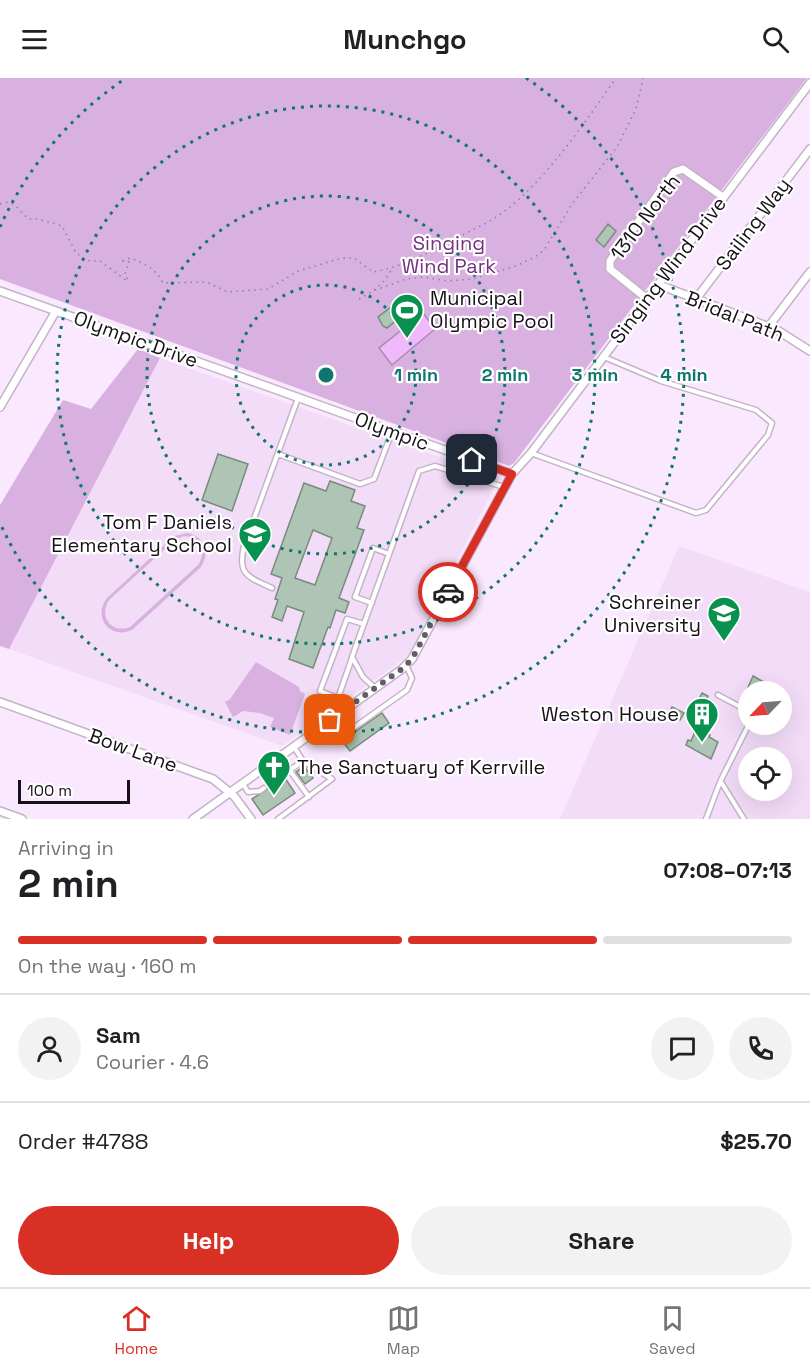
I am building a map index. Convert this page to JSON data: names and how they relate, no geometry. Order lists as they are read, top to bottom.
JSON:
{
  "streets": {
    "street": [
      "1310 North",
      "Sailing Way",
      "Singing Wind Drive",
      "Bridal Path",
      "Olympic Drive",
      "Olympic",
      "Bow Lane"
    ]
  },
  "crossings": [
    ["1310 North", "Singing Wind Drive"],
    ["Sailing Way", "Bridal Path"],
    ["Singing Wind Drive", "Bridal Path"],
    ["Singing Wind Drive", "Olympic"],
    ["Singing Wind Drive", "Bow Lane"],
    ["Olympic Drive", "Olympic"]
  ],
  "parks": ["Singing Wind Park"],
  "places": {
    "sports": ["Municipal Olympic Pool"],
    "school or university": ["Tom F Daniels Elementary School", "Schreiner University"],
    "building": ["Weston House"],
    "church": ["The Sanctuary of Kerrville"]
  },
  "scale_bar": "100 m",
  "north": "bottom left",
  "page": {
    "header": "Munchgo",
    "scale": "100 m",
    "heading": ["2 min", "Arriving in", "07:08–07:13"],
    "panel": [
      "Sam",
      "Courier · 4.6",
      "Order #4788",
      "$25.70"
    ],
    "bar": "On the way · 160 m",
    "buttons": ["Help", "Share"],
    "tabs": ["Home", "Map", "Saved"]
  },
  "rings": [
    "1 min",
    "2 min",
    "3 min",
    "4 min"
  ]
}
